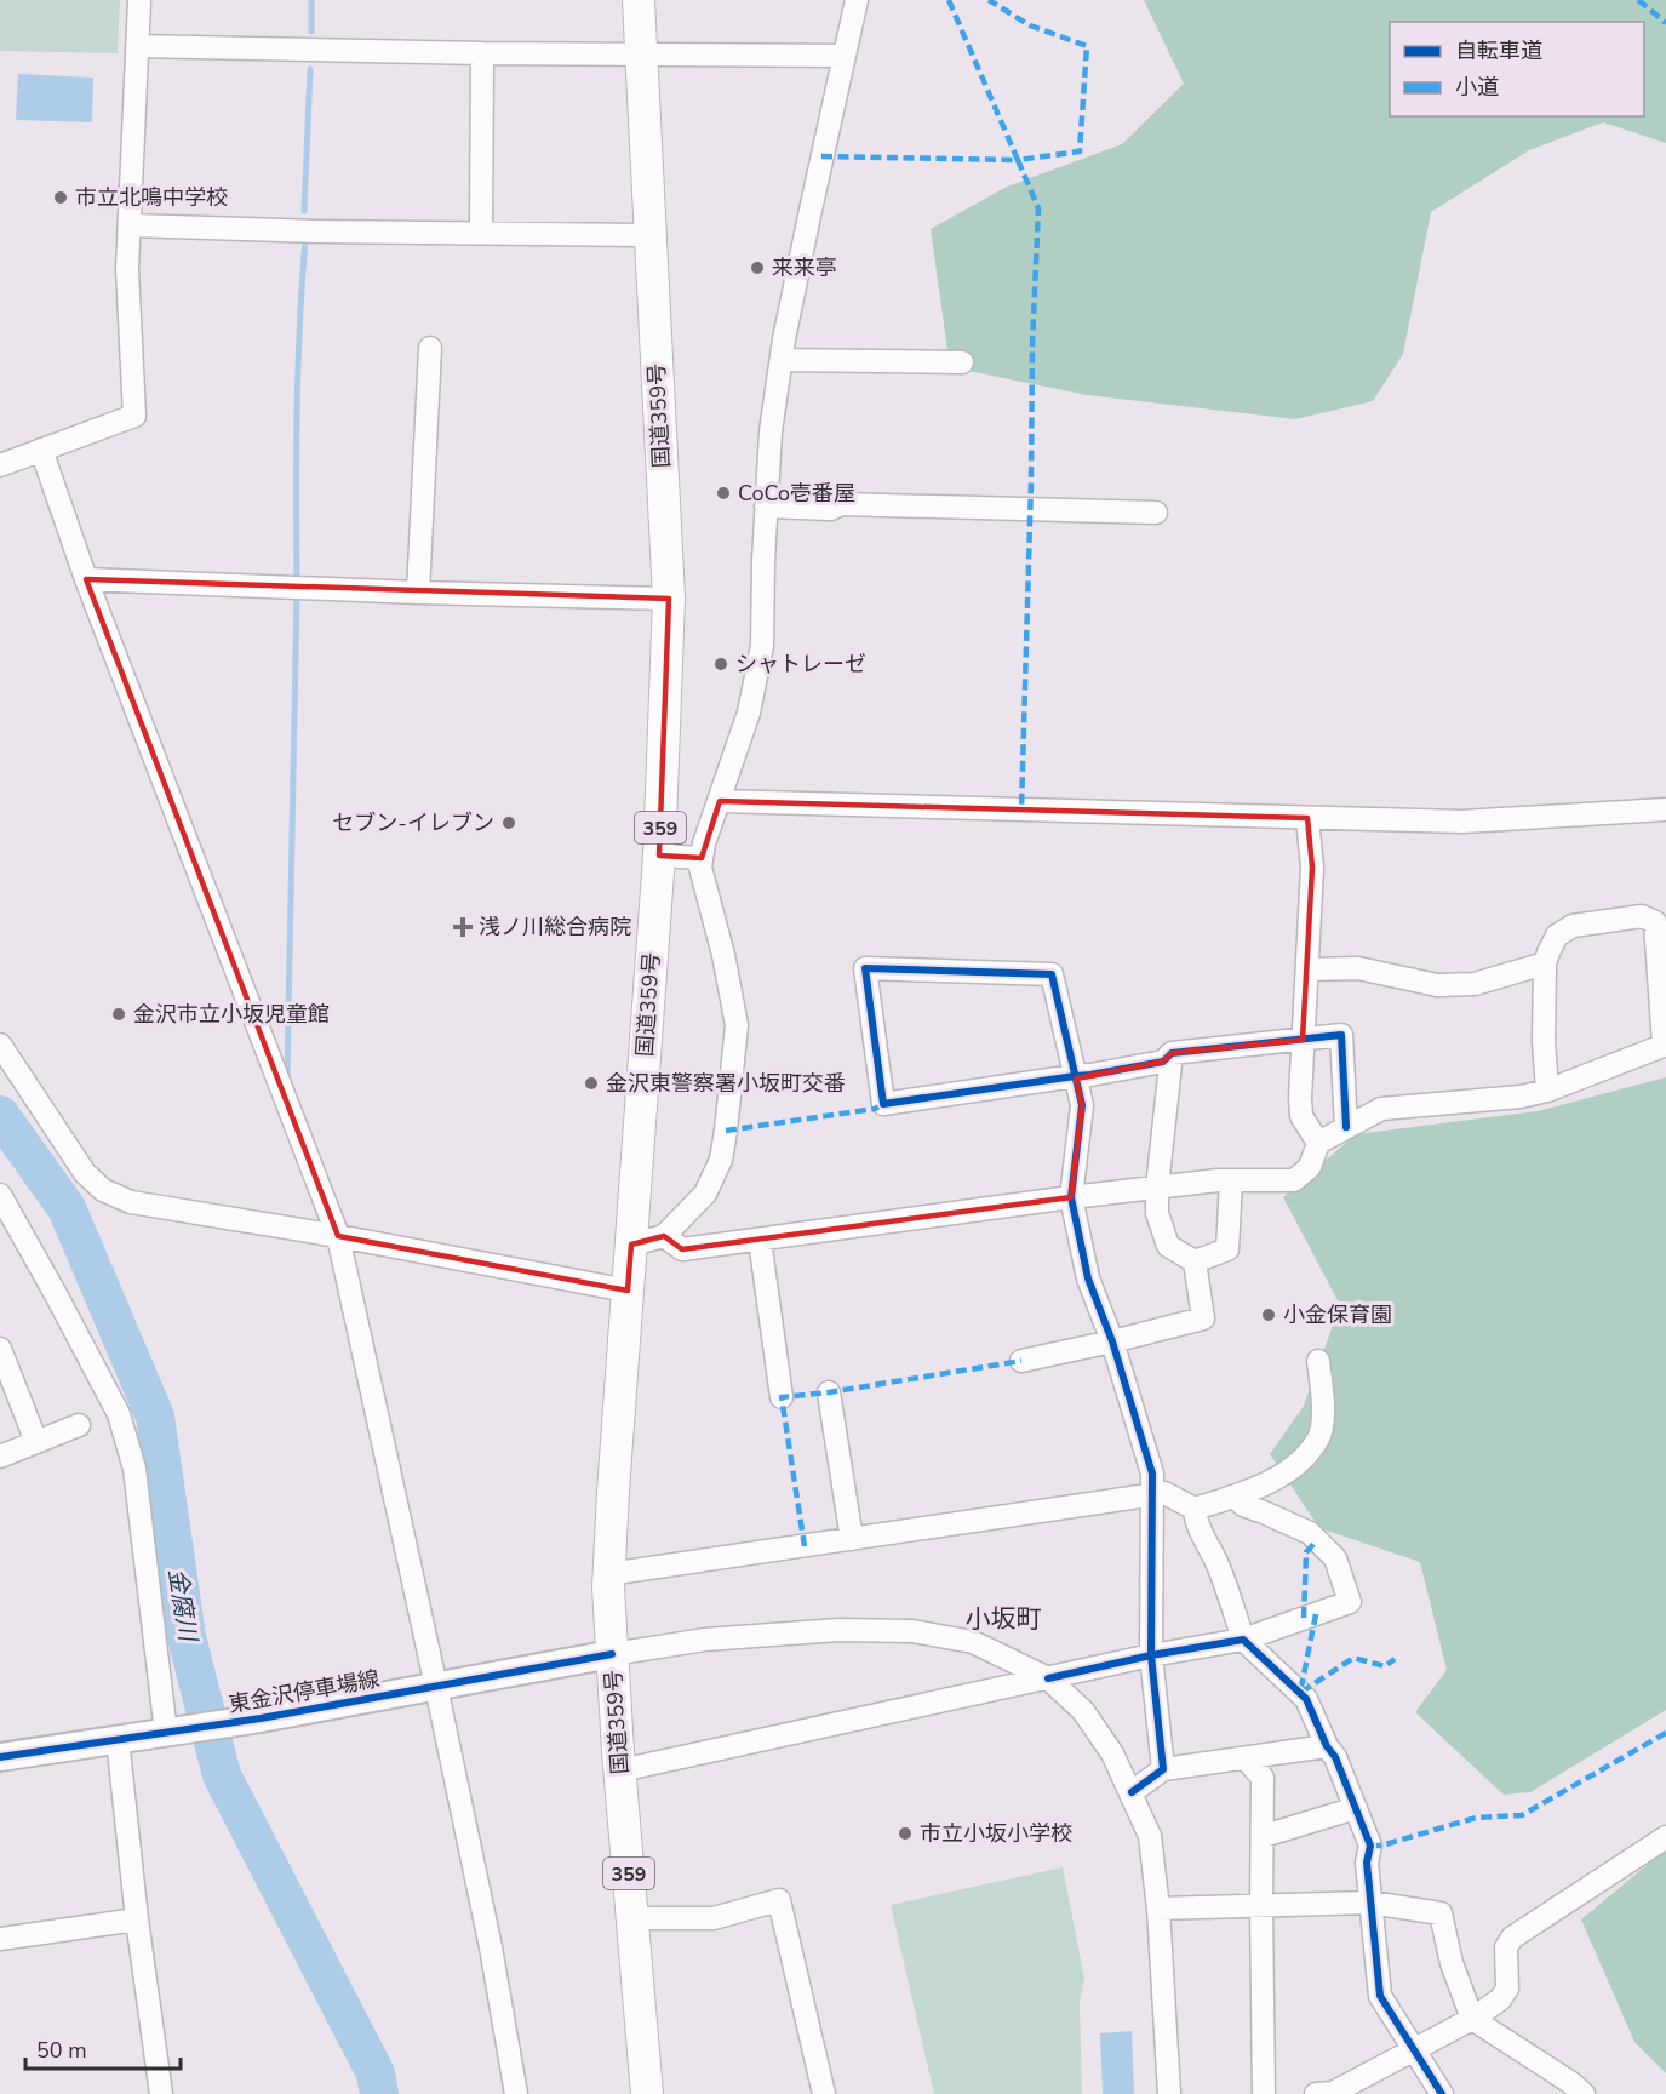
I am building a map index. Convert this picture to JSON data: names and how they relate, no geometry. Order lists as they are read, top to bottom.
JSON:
{
  "streets": {
    "highway": ["国道359号", "359"],
    "main road": ["東金沢停車場線"]
  },
  "crossings": [
    ["国道359号", "東金沢停車場線"]
  ],
  "districts": ["小坂町"],
  "water": ["金腐川"],
  "places": {
    "other": [
      "市立北鳴中学校",
      "来来亭",
      "CoCo壱番屋",
      "シャトレーゼ",
      "セブン-イレブン",
      "金沢市立小坂児童館",
      "金沢東警察署小坂町交番",
      "小金保育園",
      "市立小坂小学校"
    ],
    "health": ["浅ノ川総合病院"]
  },
  "legend": ["自転車道", "小道"],
  "scale_bar": "50 m"
}
